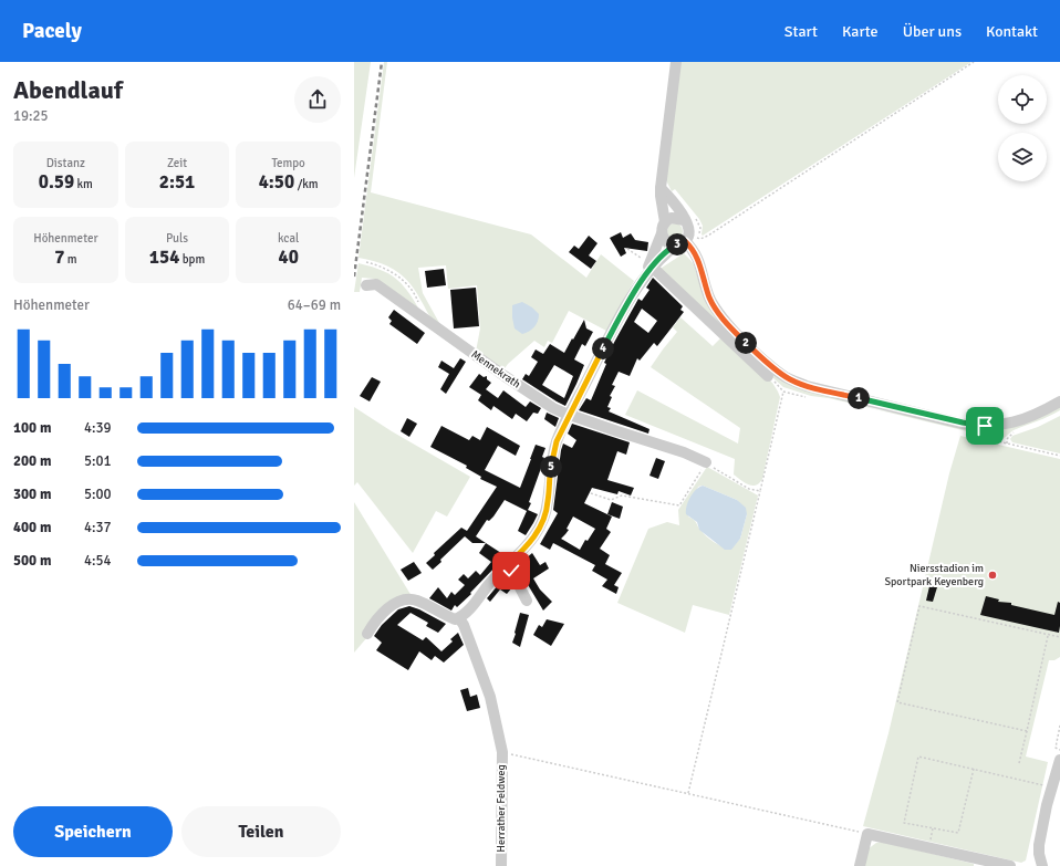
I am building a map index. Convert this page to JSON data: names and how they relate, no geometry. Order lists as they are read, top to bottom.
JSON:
{
  "streets": {
    "street": ["Mennekrath", "Herrather Feldweg"]
  },
  "places": ["Niersstadion im Sportpark Keyenberg"],
  "page": {
    "header": "Pacely",
    "nav": [
      "Start",
      "Karte",
      "Über uns",
      "Kontakt"
    ],
    "heading": ["Abendlauf", "19:25"],
    "stats": [
      ["Distanz", "0.59 km"],
      ["Zeit", "2:51"],
      ["Tempo", "4:50 /km"],
      ["Höhenmeter", "7 m"],
      ["Puls", "154 bpm"],
      ["kcal", "40"]
    ],
    "pins": [
      "3",
      "2",
      "4",
      "1",
      "5"
    ],
    "chart": ["Höhenmeter", "64–69 m"],
    "list": [
      {
        "name": "100 m",
        "note": "4:39"
      },
      {
        "name": "200 m",
        "note": "5:01"
      },
      {
        "name": "300 m",
        "note": "5:00"
      },
      {
        "name": "400 m",
        "note": "4:37"
      },
      {
        "name": "500 m",
        "note": "4:54"
      }
    ],
    "buttons": ["Speichern", "Teilen"]
  }
}
